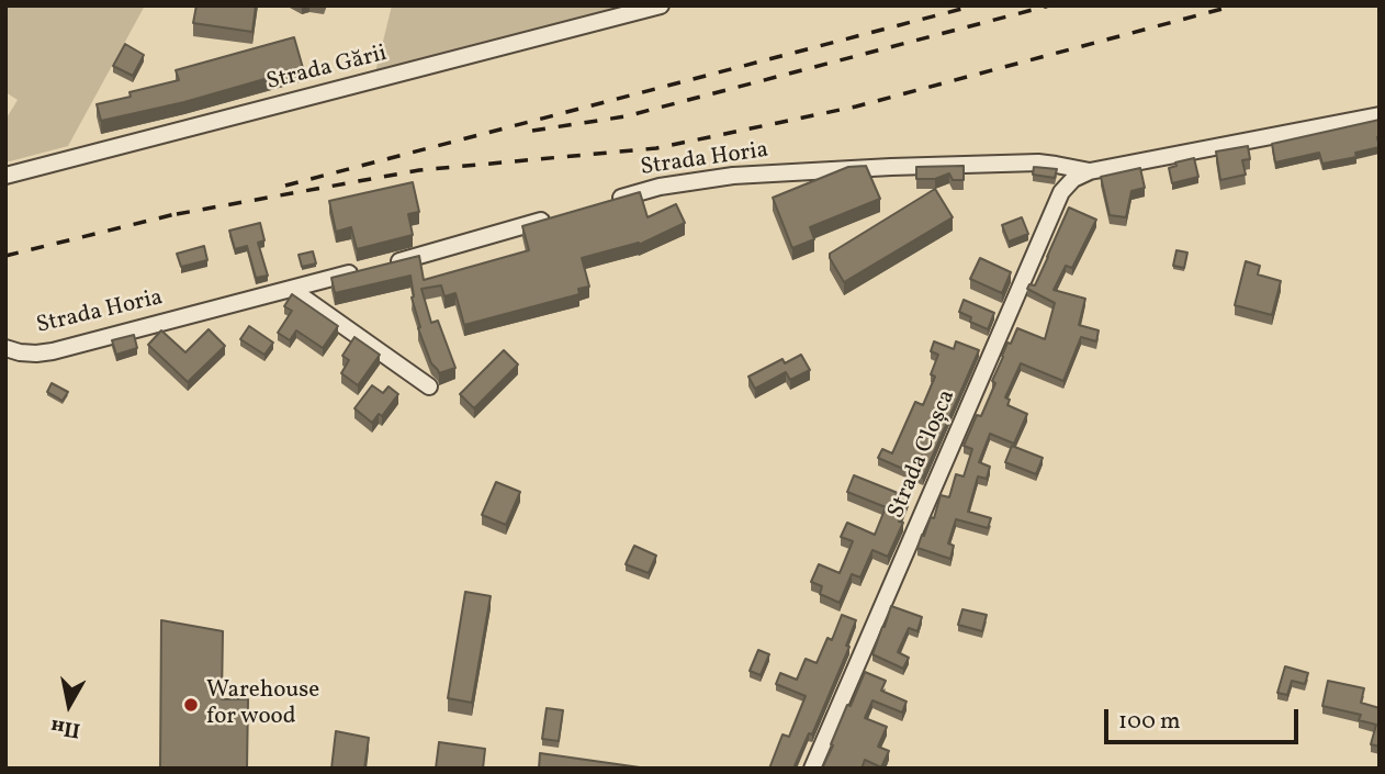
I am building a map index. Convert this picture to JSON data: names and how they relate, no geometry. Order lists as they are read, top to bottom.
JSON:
{
  "streets": {
    "street": ["Strada Gării", "Strada Horia", "Strada Cloșca"]
  },
  "crossings": [
    ["Strada Horia", "Strada Cloșca"]
  ],
  "places": ["Warehouse for wood"],
  "scale_bar": "100 m",
  "north": "bottom"
}
